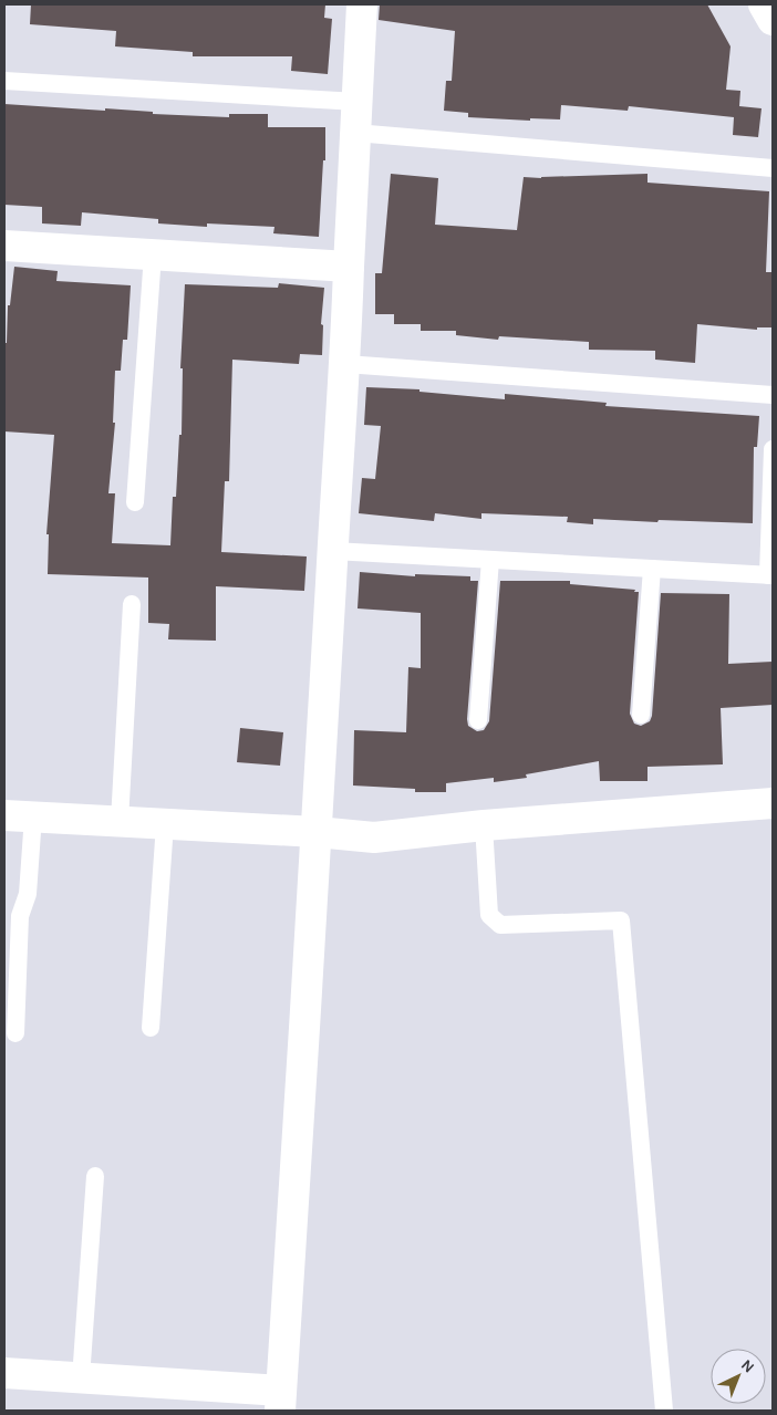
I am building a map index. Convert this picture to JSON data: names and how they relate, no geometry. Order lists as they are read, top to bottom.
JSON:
{
  "north": "top right"
}
